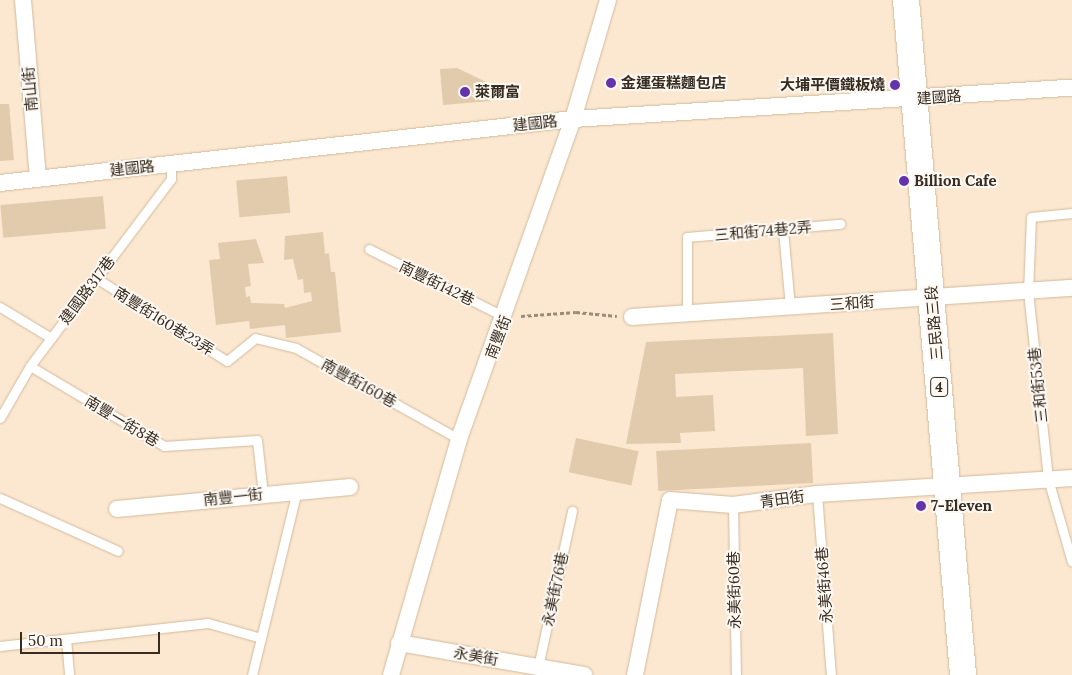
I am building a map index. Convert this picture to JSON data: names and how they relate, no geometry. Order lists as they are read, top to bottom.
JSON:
{
  "streets": {
    "main road": ["三民路三段", "4"],
    "street": [
      "南山街",
      "建國路",
      "三和街",
      "南豐街",
      "南豐一街",
      "青田街",
      "永美街"
    ],
    "lane": [
      "三和街74巷2弄",
      "南豐街142巷",
      "建國路317巷",
      "南豐街160巷23弄",
      "南豐街160巷",
      "三和街53巷",
      "南豐一街8巷",
      "永美街46巷",
      "永美街76巷",
      "永美街60巷"
    ]
  },
  "crossings": [
    ["南山街", "建國路"],
    ["建國路", "建國路317巷"],
    ["建國路", "三民路三段"],
    ["建國路", "南豐街"],
    ["三和街74巷2弄", "三和街"],
    ["南豐街142巷", "南豐街"],
    ["建國路317巷", "南豐街160巷23弄"],
    ["建國路317巷", "南豐一街8巷"],
    ["三和街", "三民路三段"],
    ["三和街", "三和街53巷"],
    ["南豐街160巷23弄", "南豐街160巷"],
    ["三民路三段", "青田街"],
    ["南豐街", "南豐街160巷"],
    ["南豐街", "永美街"],
    ["三和街53巷", "青田街"],
    ["南豐一街8巷", "南豐一街"],
    ["青田街", "永美街46巷"],
    ["青田街", "永美街60巷"],
    ["永美街76巷", "永美街"]
  ],
  "places": [
    "金運蛋糕麵包店",
    "大埔平價鐵板燒",
    "萊爾富",
    "Billion Cafe",
    "7-Eleven"
  ],
  "scale_bar": "50 m"
}
